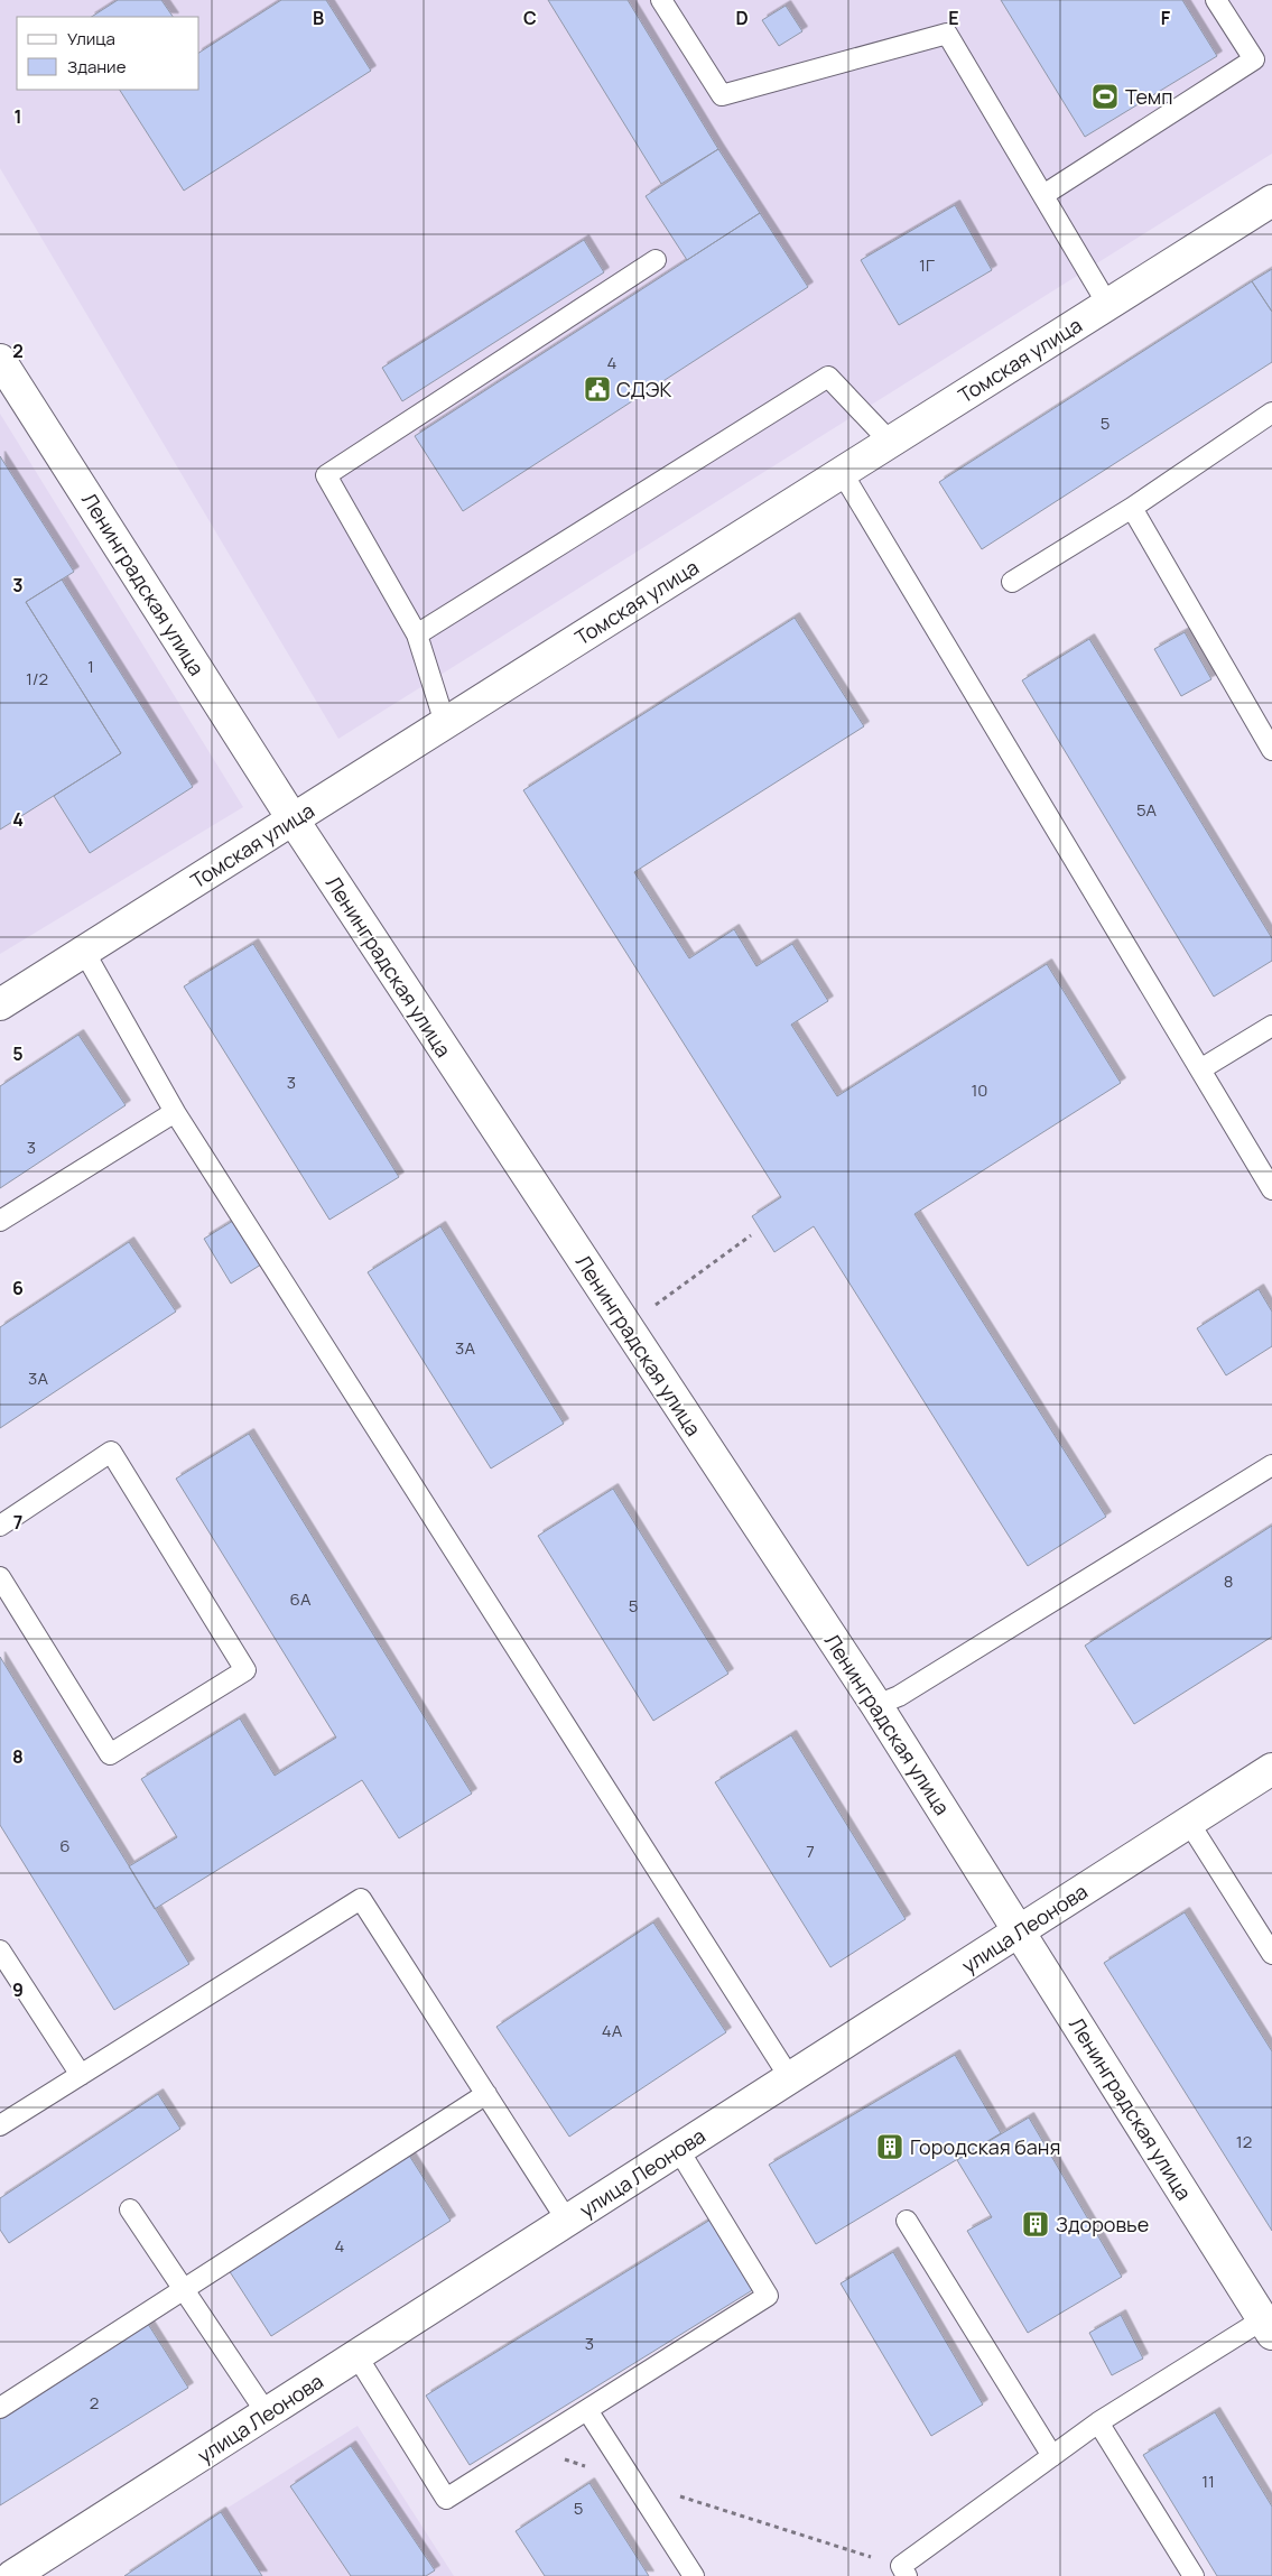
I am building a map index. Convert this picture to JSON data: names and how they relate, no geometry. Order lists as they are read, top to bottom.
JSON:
{
  "streets": {
    "street": ["Томская улица", "Ленинградская улица", "улица Леонова"]
  },
  "crossings": [
    ["Томская улица", "Ленинградская улица"],
    ["Ленинградская улица", "улица Леонова"]
  ],
  "places": {
    "sports": ["Темп"],
    "public building": ["СДЭК"],
    "building": ["Городская баня", "Здоровье"]
  },
  "house_numbers": [
    "1Г",
    "4",
    "5",
    "1",
    "1/2",
    "5А",
    "3",
    "10",
    "3",
    "3А",
    "3А",
    "8",
    "6А",
    "5",
    "6",
    "7",
    "4А",
    "12",
    "4",
    "3",
    "2",
    "11",
    "5"
  ],
  "legend": ["Улица", "Здание"],
  "grid": {
    "columns": [
      "B",
      "C",
      "D",
      "E",
      "F"
    ],
    "rows": [
      "1",
      "2",
      "3",
      "4",
      "5",
      "6",
      "7",
      "8",
      "9"
    ]
  }
}
